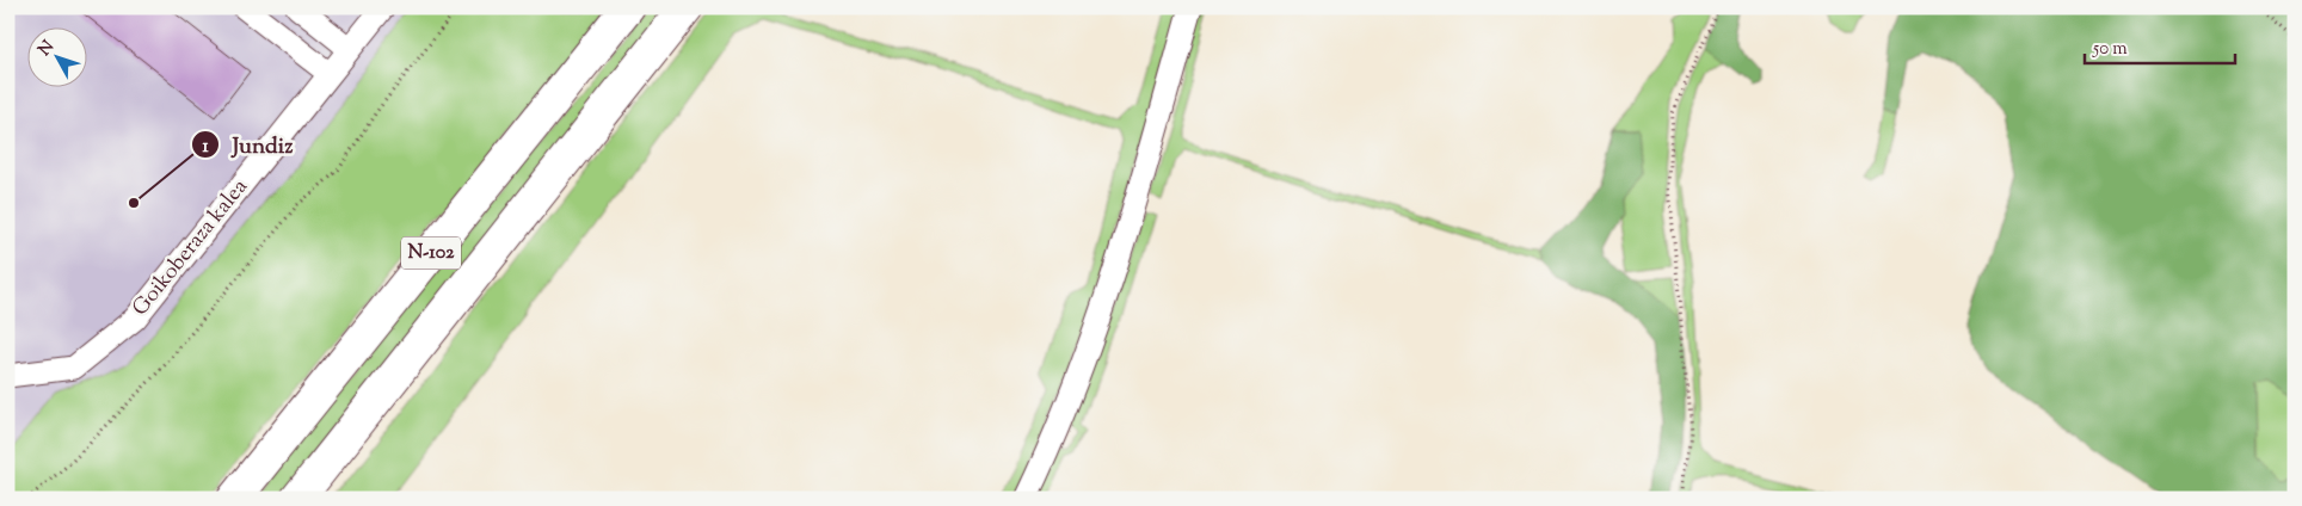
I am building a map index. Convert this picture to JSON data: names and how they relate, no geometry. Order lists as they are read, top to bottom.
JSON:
{
  "streets": {
    "highway": ["N-102"],
    "street": ["Goikoberaza kalea"]
  },
  "places": ["Jundiz"],
  "scale_bar": "50 m",
  "north": "top left"
}
